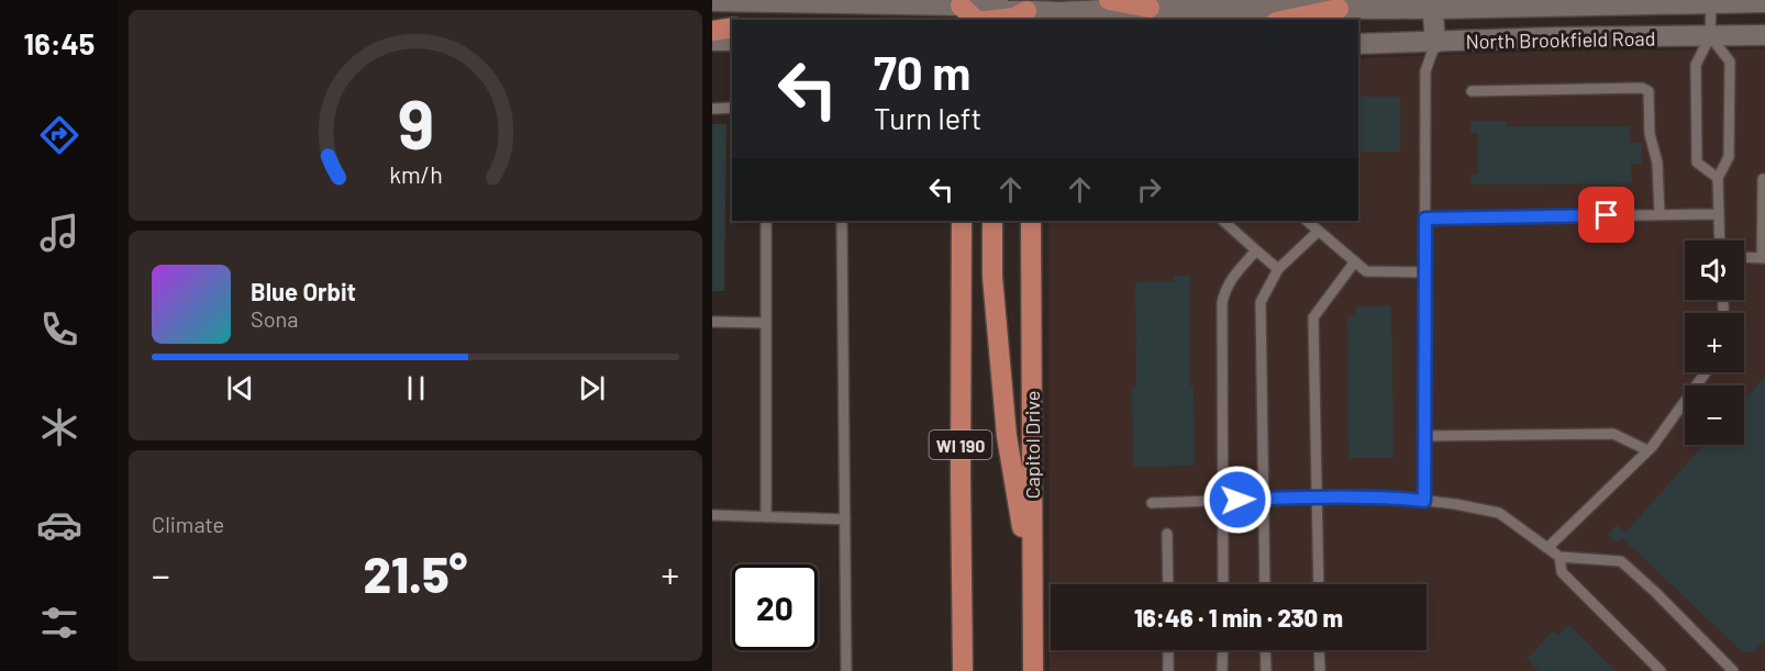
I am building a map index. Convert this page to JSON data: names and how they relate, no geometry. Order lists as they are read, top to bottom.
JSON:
{
  "streets": {
    "main road": ["WI 190", "Capitol Drive"],
    "street": ["North Brookfield Road"]
  },
  "page": {
    "tabs": "16:45",
    "turn": ["70 m", "Turn left"],
    "map_buttons": ["+", "−"],
    "song": ["Blue Orbit", "Sona"],
    "tile": "Climate",
    "heat": ["−", "21.5°", "+"],
    "limit": "20",
    "trip": "16:46 · 1 min · 230 m",
    "gauge": ["9", "km/h"]
  }
}
